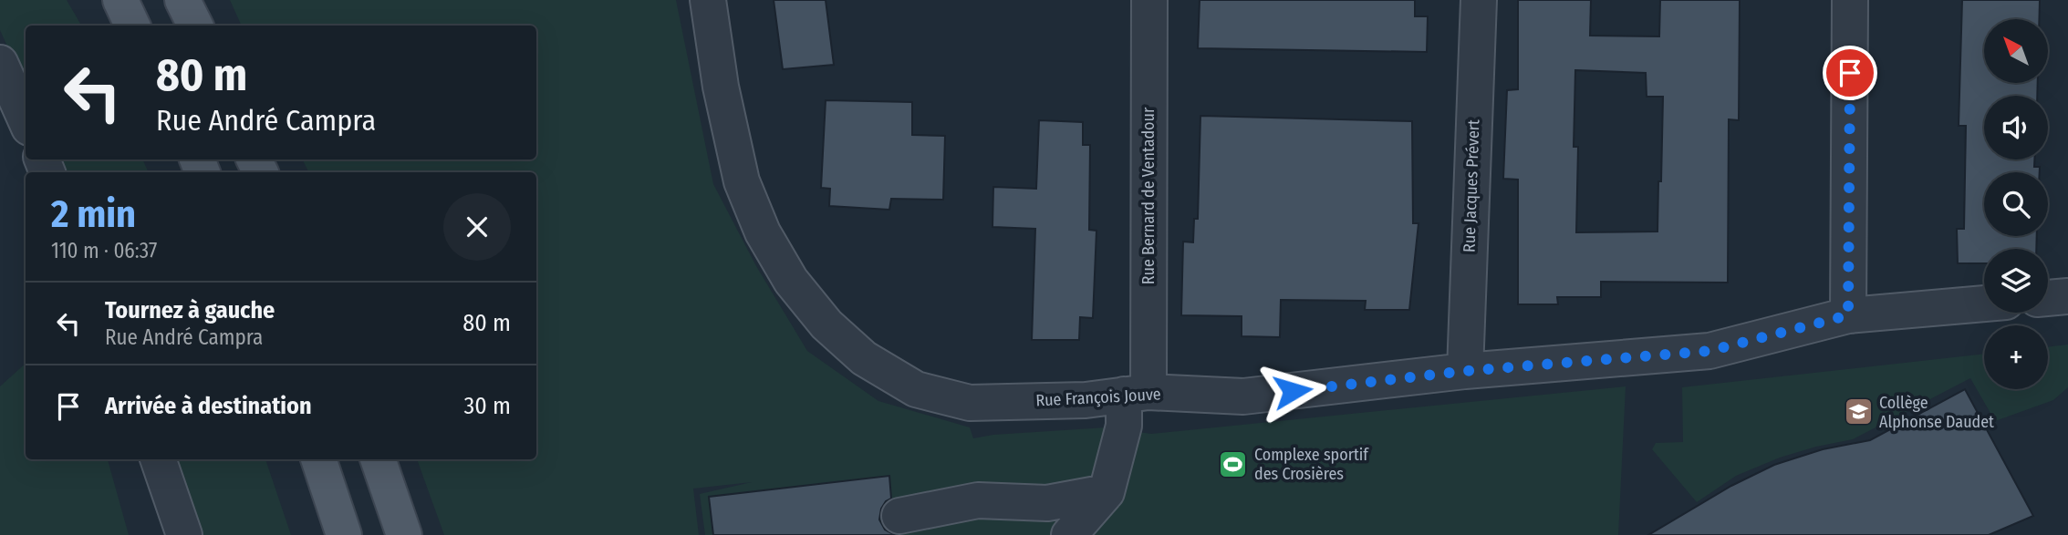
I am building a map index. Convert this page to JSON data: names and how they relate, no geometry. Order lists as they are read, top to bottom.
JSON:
{
  "streets": {
    "street": ["Rue Jacques Prévert", "Rue Bernard de Ventadour", "Rue François Jouve"]
  },
  "crossings": [
    ["Rue Jacques Prévert", "Rue François Jouve"],
    ["Rue Bernard de Ventadour", "Rue François Jouve"]
  ],
  "places": {
    "school or university": ["Collège Alphonse Daudet"],
    "sports": ["Complexe sportif des Crosières"]
  },
  "north": "top left",
  "page": {
    "map_buttons": "+",
    "turn": ["80 m", "Rue André Campra"],
    "heading": ["2 min", "110 m · 06:37"],
    "list": [
      {
        "name": "Tournez à gauche",
        "note": "Rue André Campra",
        "value": "80 m"
      },
      {
        "name": "Arrivée à destination",
        "value": "30 m"
      }
    ]
  }
}
